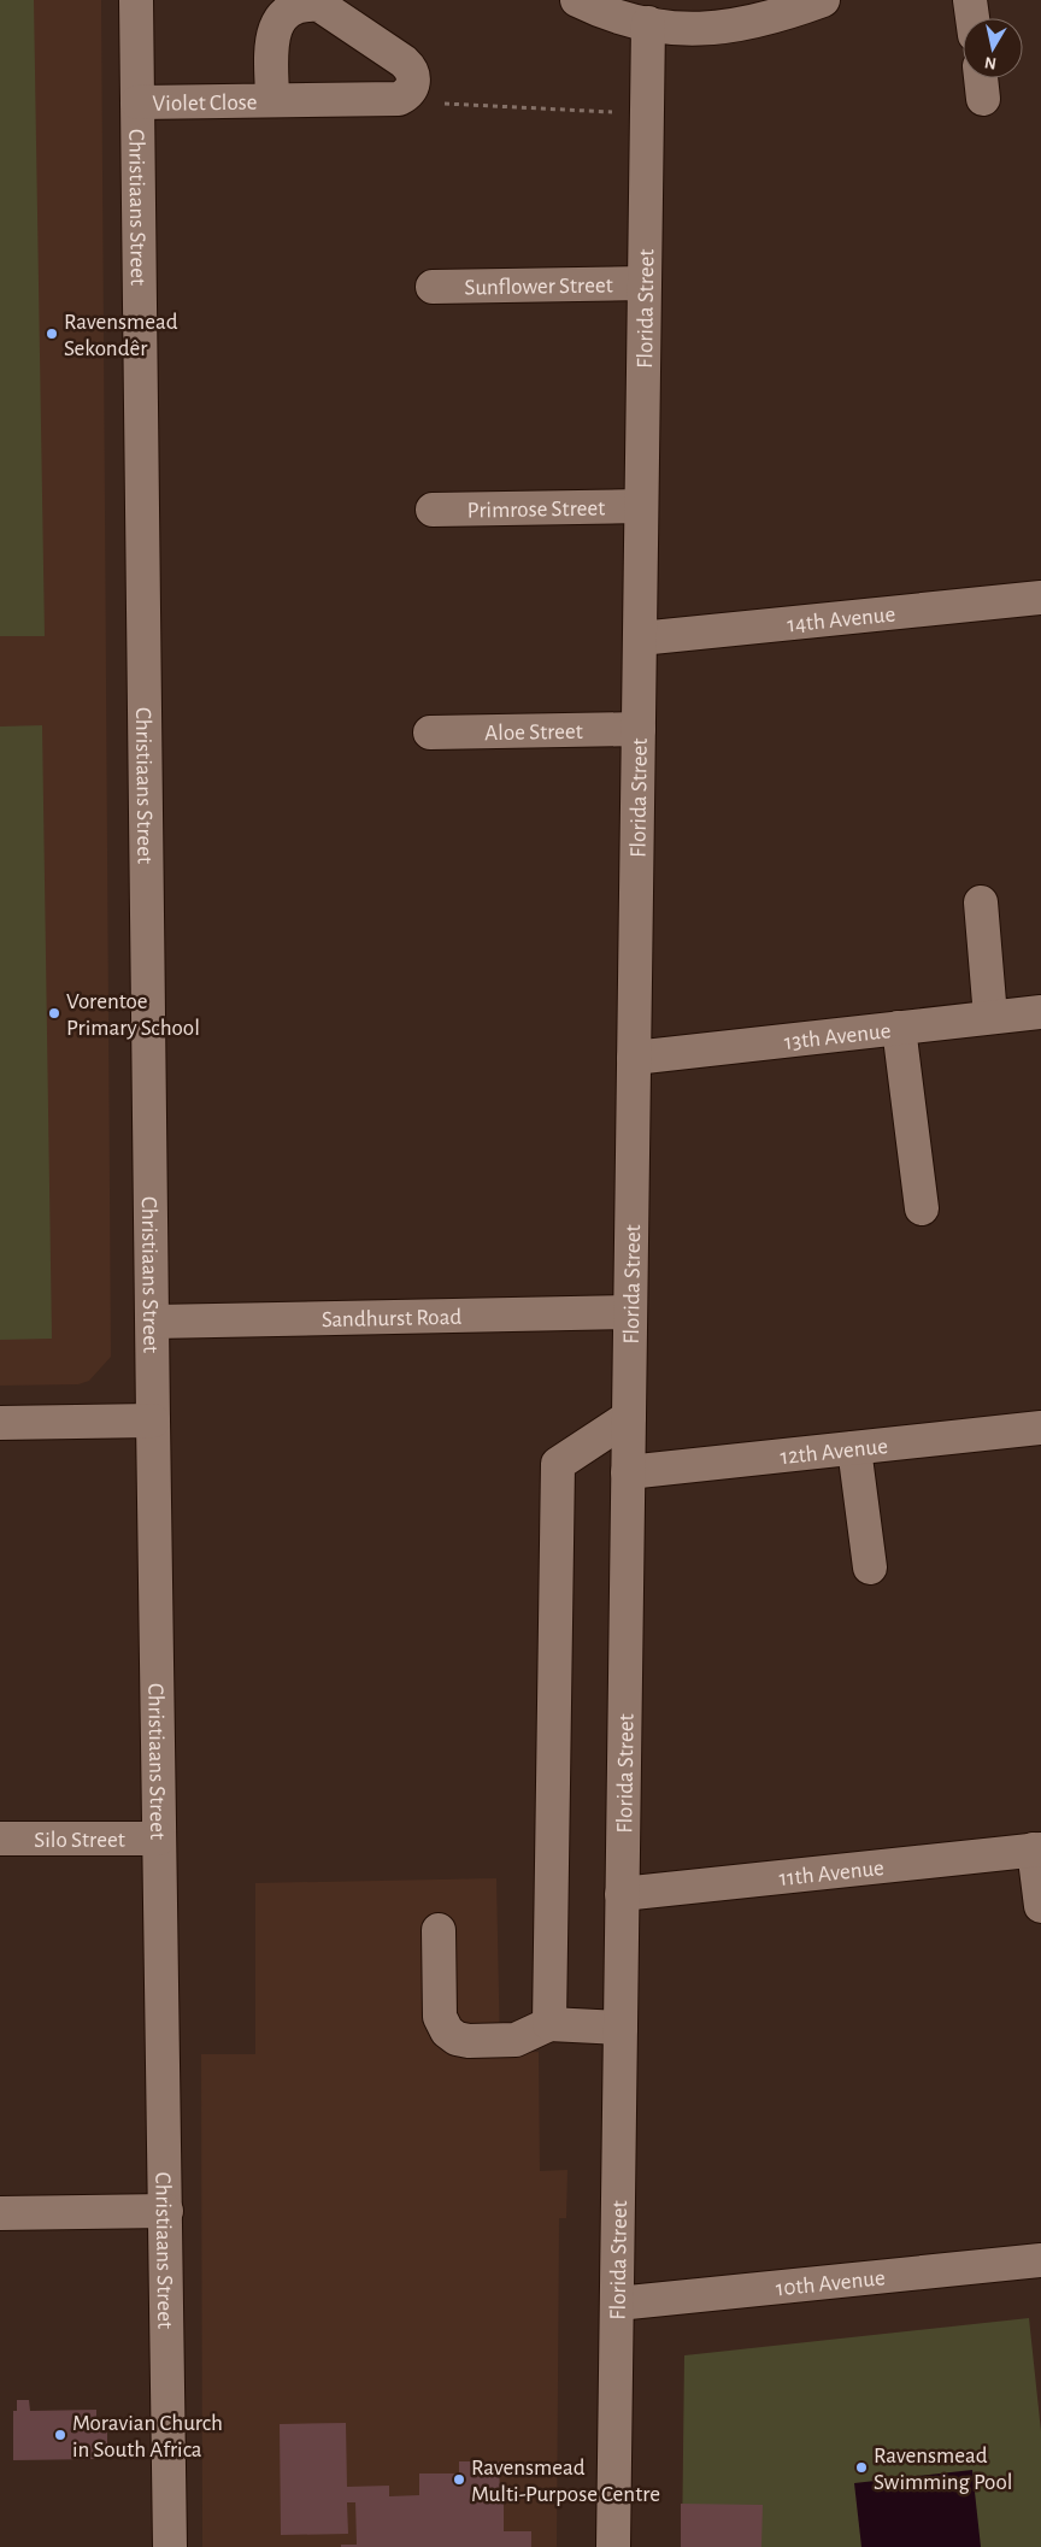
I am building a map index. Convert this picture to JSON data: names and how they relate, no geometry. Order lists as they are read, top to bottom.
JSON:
{
  "streets": {
    "street": [
      "Violet Close",
      "Christiaans Street",
      "Sunflower Street",
      "Florida Street",
      "Primrose Street",
      "14th Avenue",
      "Aloe Street",
      "13th Avenue",
      "Sandhurst Road",
      "12th Avenue",
      "Silo Street",
      "11th Avenue",
      "10th Avenue"
    ]
  },
  "crossings": [
    ["Violet Close", "Christiaans Street"],
    ["Christiaans Street", "Sandhurst Road"],
    ["Christiaans Street", "Silo Street"],
    ["Sunflower Street", "Florida Street"],
    ["Florida Street", "Primrose Street"],
    ["Florida Street", "14th Avenue"],
    ["Florida Street", "Aloe Street"],
    ["Florida Street", "13th Avenue"],
    ["Florida Street", "Sandhurst Road"],
    ["Florida Street", "12th Avenue"],
    ["Florida Street", "11th Avenue"],
    ["Florida Street", "10th Avenue"]
  ],
  "places": [
    "Ravensmead Sekondêr",
    "Vorentoe Primary School",
    "Moravian Church in South Africa",
    "Ravensmead Swimming Pool",
    "Ravensmead Multi-Purpose Centre"
  ],
  "north": "bottom"
}
